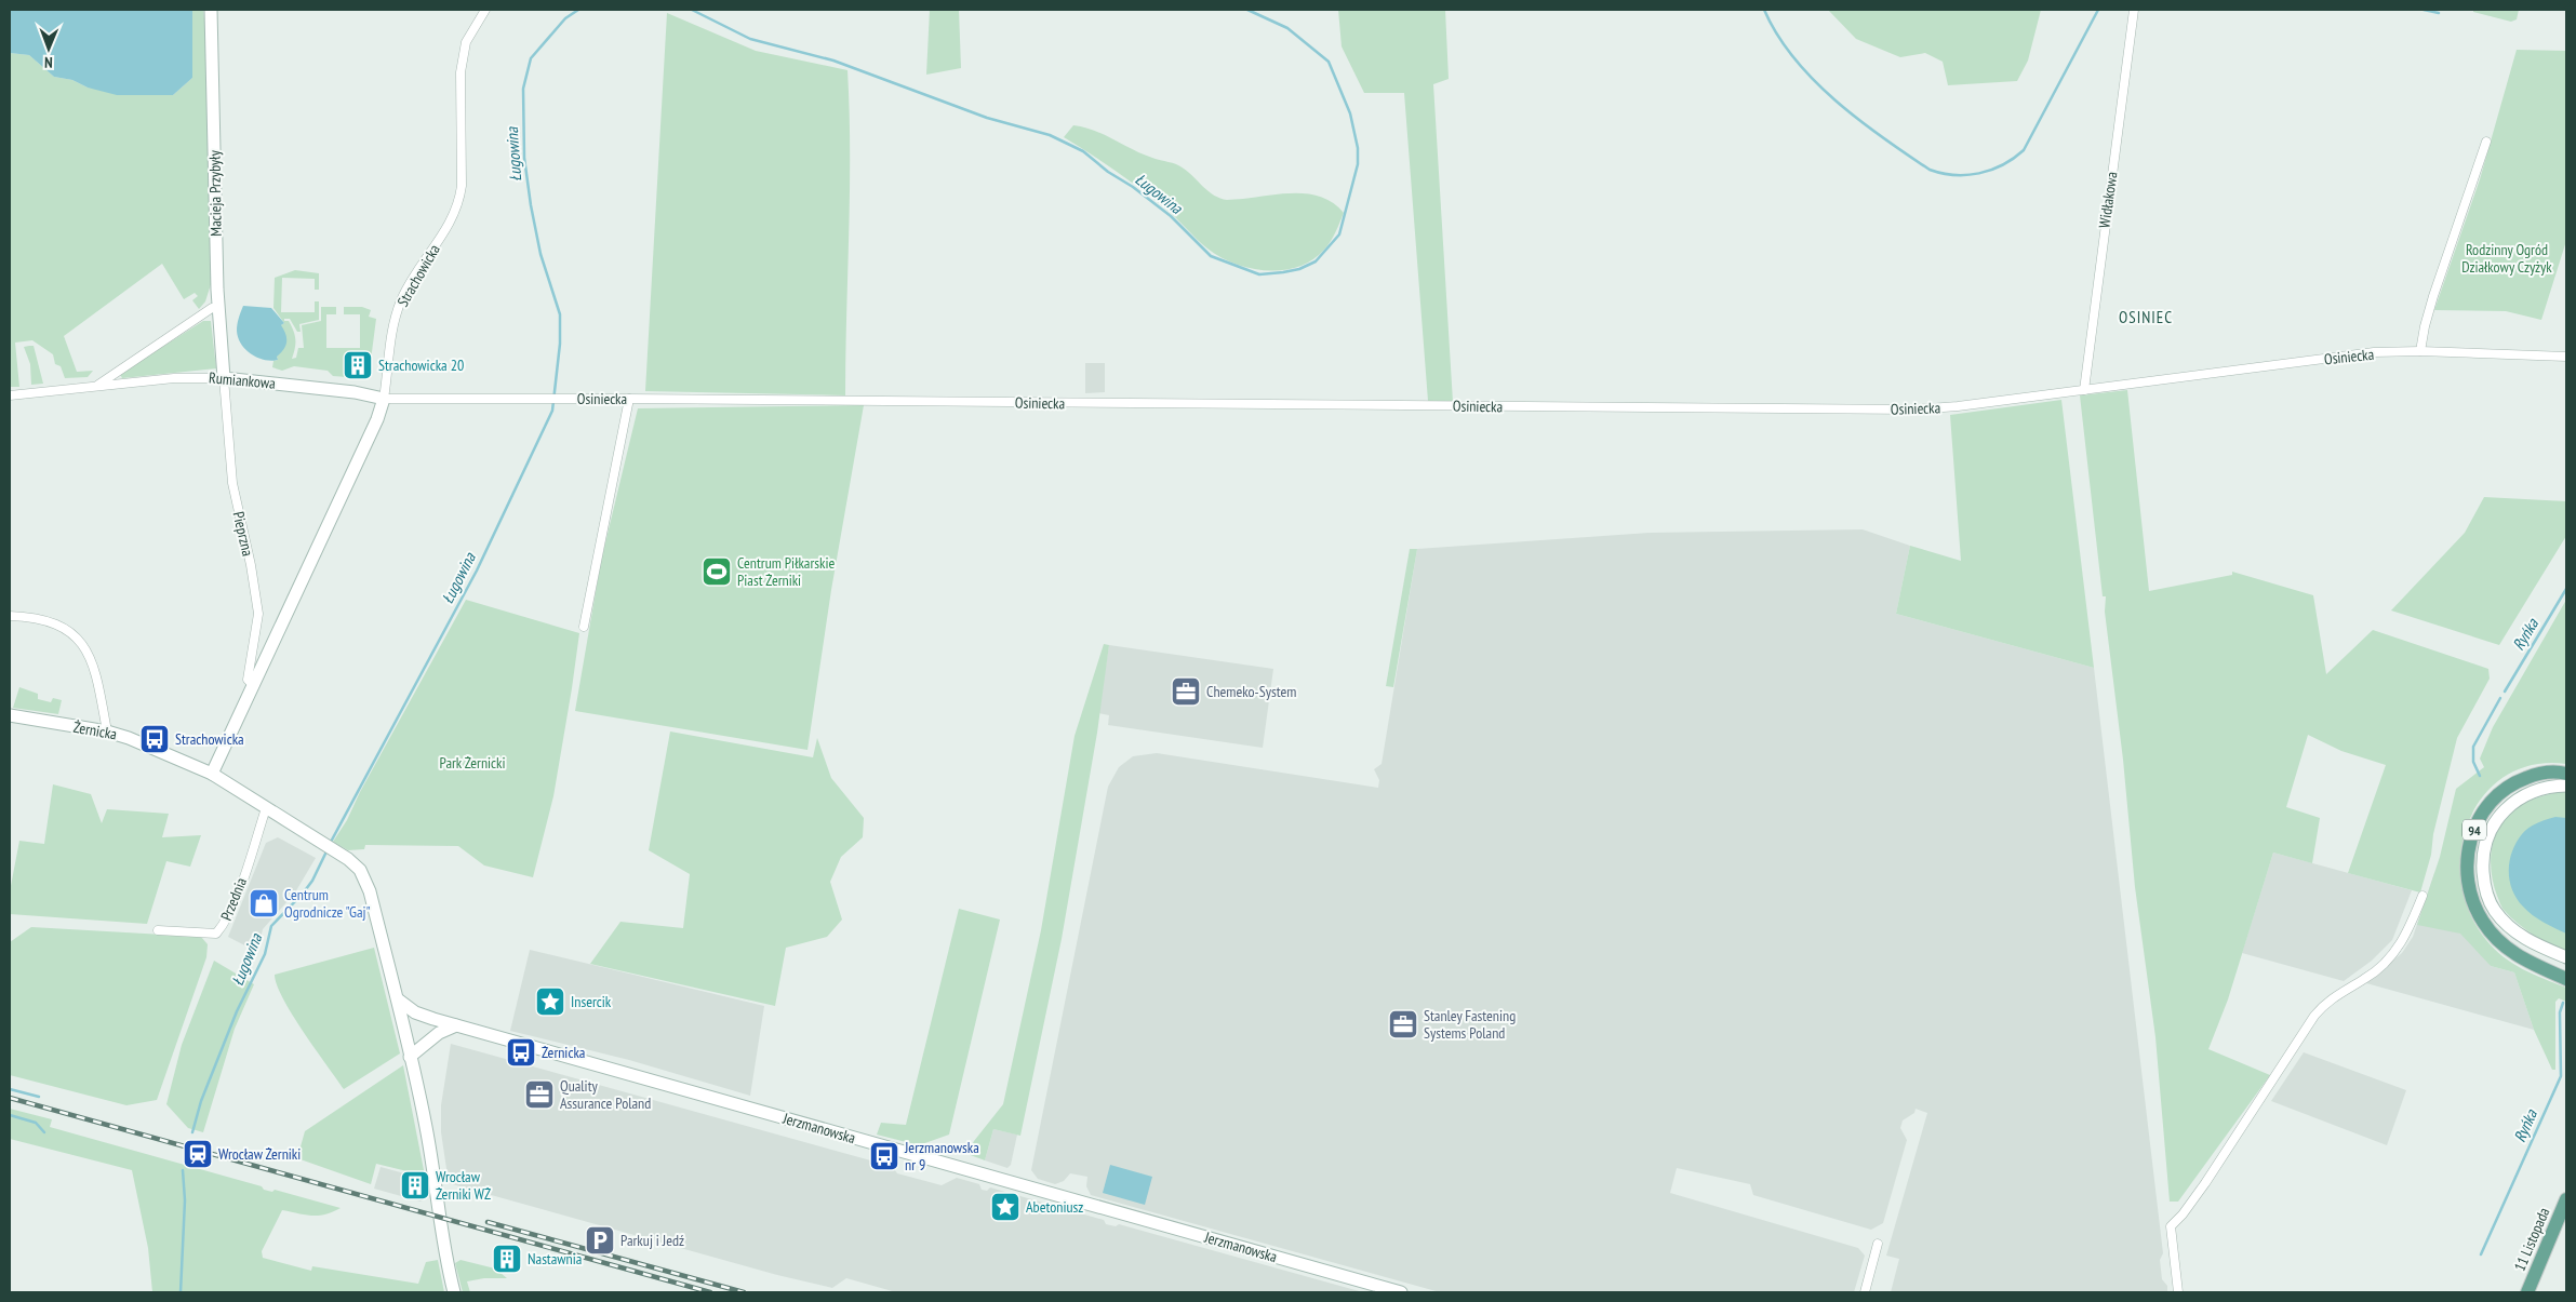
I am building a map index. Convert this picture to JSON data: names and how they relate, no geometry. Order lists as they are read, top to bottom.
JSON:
{
  "streets": {
    "main road": ["94", "11 Listopada"],
    "street": [
      "Macieja Przybyły",
      "Widłakowa",
      "Strachowicka",
      "Osiniecka",
      "Rumiankowa",
      "Pieprzna",
      "Żernicka",
      "Przednia",
      "Jerzmanowska"
    ]
  },
  "crossings": [
    ["Macieja Przybyły", "Rumiankowa"],
    ["Macieja Przybyły", "Pieprzna"],
    ["Widłakowa", "Osiniecka"],
    ["Strachowicka", "Osiniecka"],
    ["Strachowicka", "Rumiankowa"],
    ["Strachowicka", "Pieprzna"],
    ["Strachowicka", "Żernicka"],
    ["Osiniecka", "Rumiankowa"],
    ["Rumiankowa", "Pieprzna"],
    ["Żernicka", "Przednia"],
    ["Żernicka", "Jerzmanowska"]
  ],
  "districts": ["OSINIEC"],
  "water": ["Ługowina", "Ryńka"],
  "parks": ["Rodzinny Ogród Działkowy Czyżyk", "Park Żernicki"],
  "places": {
    "building": ["Strachowicka 20", "Wrocław Żerniki WŻ", "Nastawnia"],
    "sports": ["Centrum Piłkarskie Piast Żerniki"],
    "office": ["Chemeko-System", "Stanley Fastening Systems Poland", "Quality Assurance Poland"],
    "bus stop": ["Strachowicka", "Żernicka", "Jerzmanowska nr 9"],
    "shop": ["Centrum Ogrodnicze \"Gaj\""],
    "place": ["Insercik", "Abetoniusz"],
    "station": ["Wrocław Żerniki"],
    "parking": ["Parkuj i Jedź"]
  },
  "north": "bottom"
}
